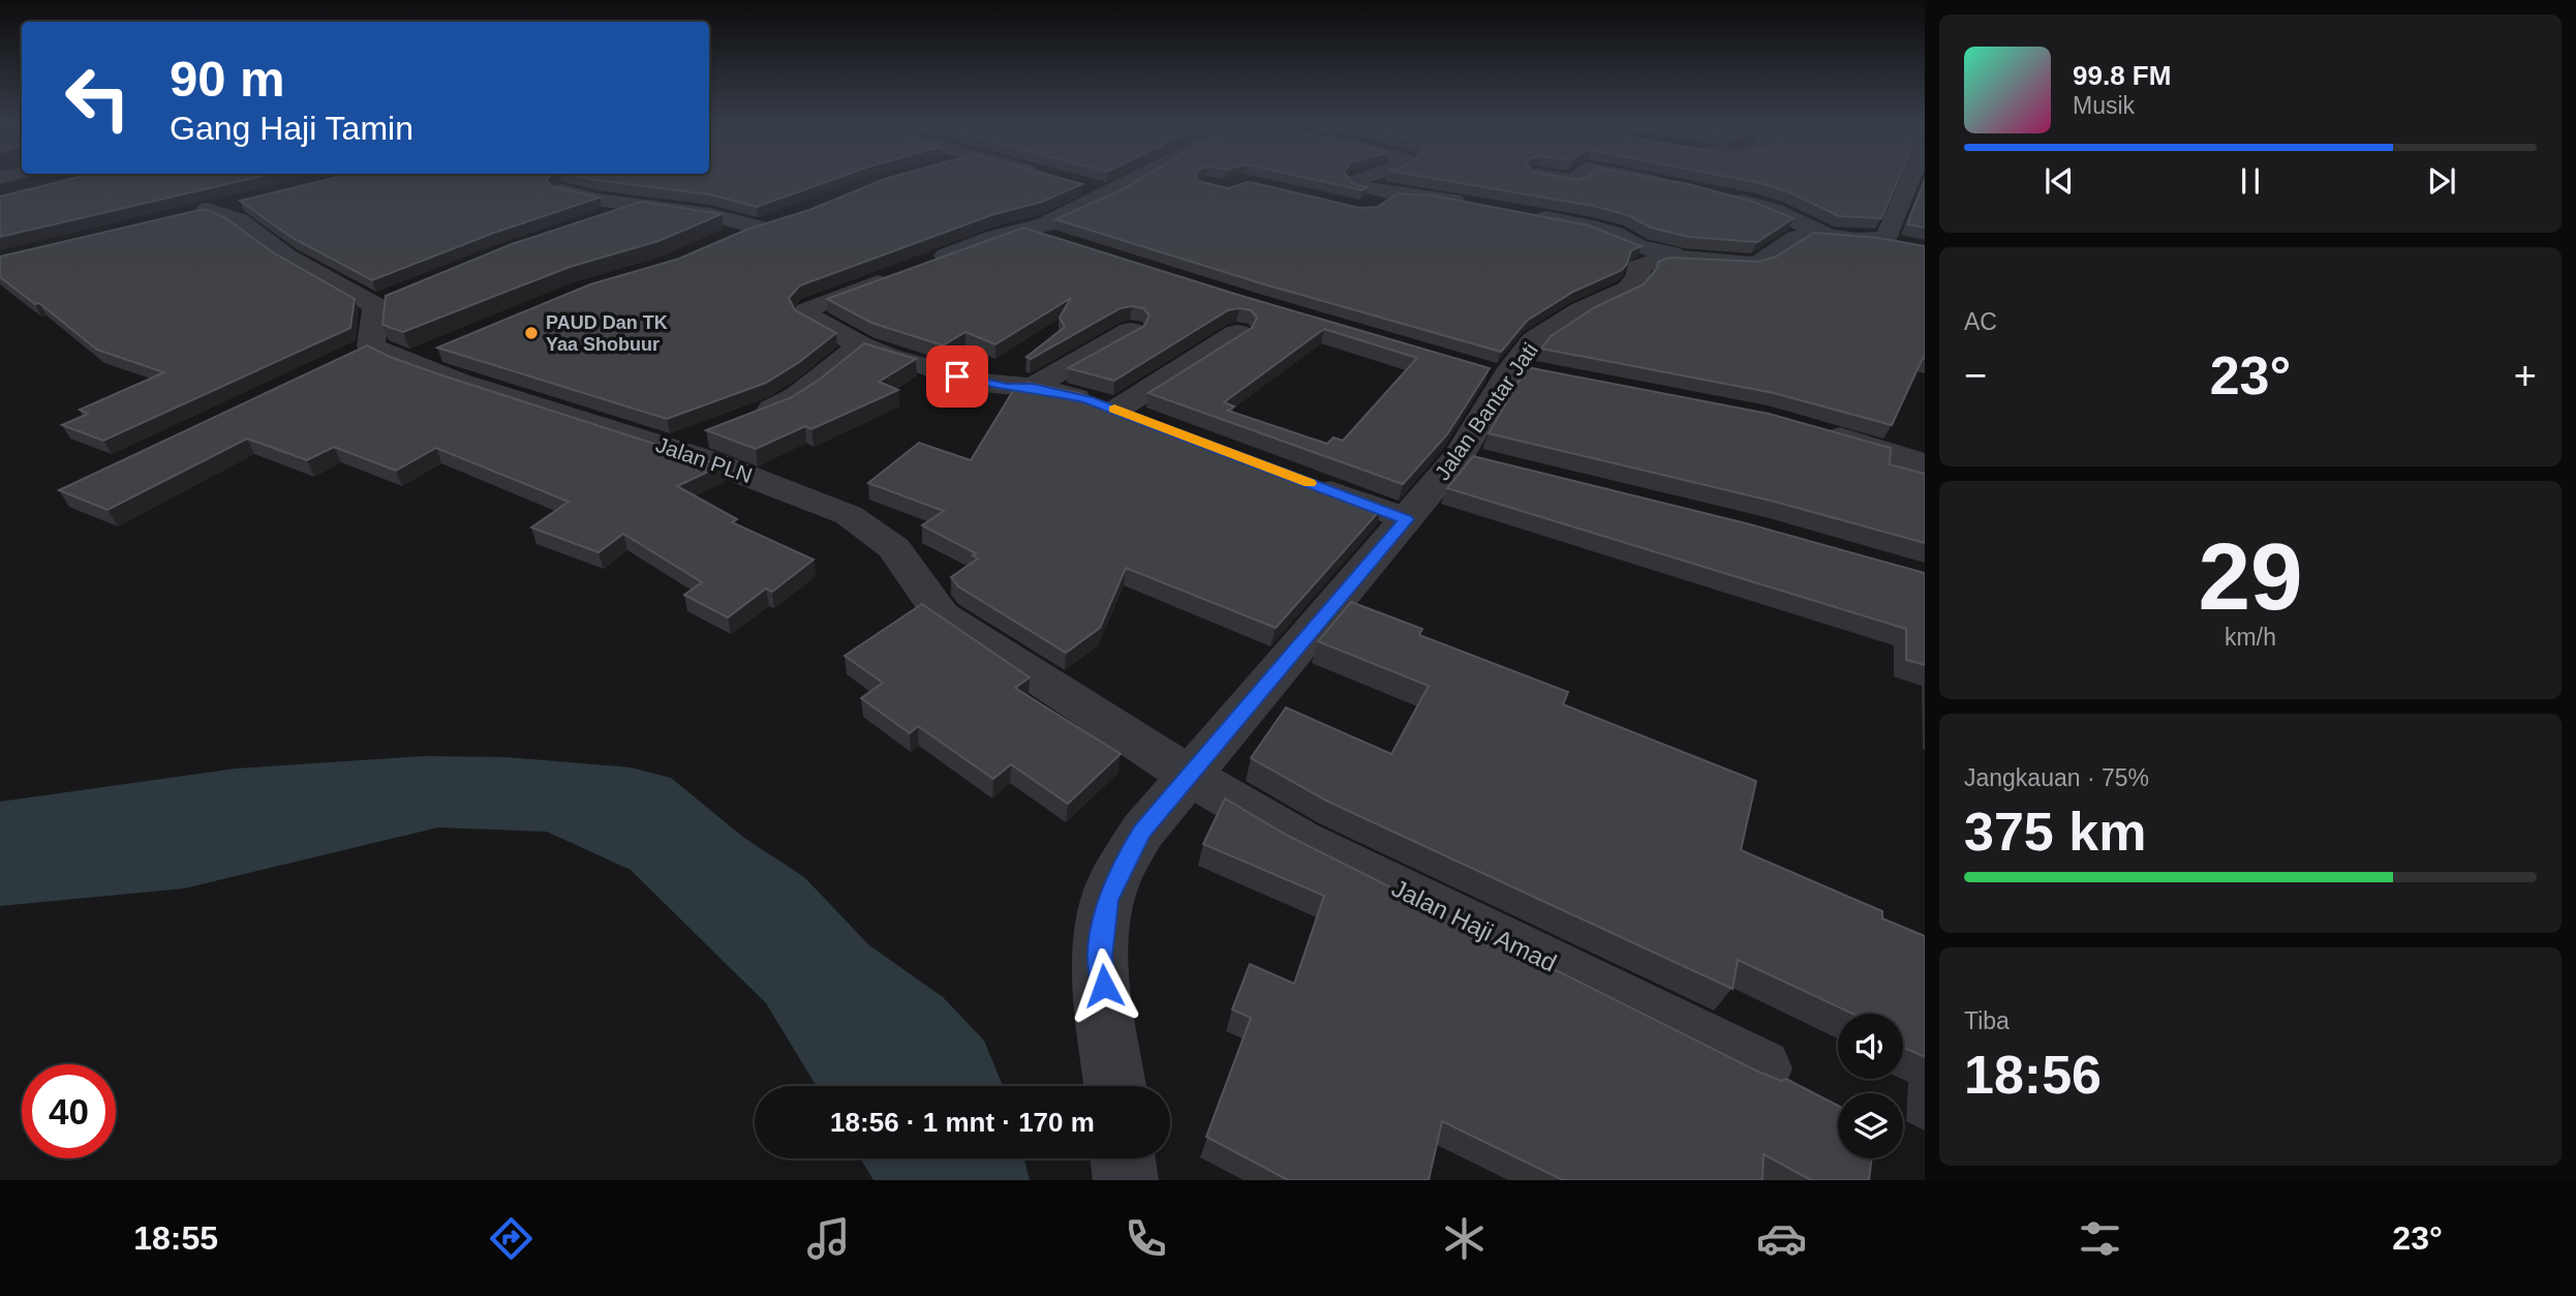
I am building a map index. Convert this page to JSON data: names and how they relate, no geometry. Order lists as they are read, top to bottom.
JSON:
{
  "streets": {
    "street": ["Jalan Bantar Jati", "Jalan PLN", "Jalan Haji Amad"]
  },
  "crossings": [
    ["Jalan Bantar Jati", "Jalan PLN"],
    ["Jalan Bantar Jati", "Jalan Haji Amad"],
    ["Jalan PLN", "Jalan Haji Amad"]
  ],
  "places": ["PAUD Dan TK Yaa Shobuur"],
  "page": {
    "turn": ["90 m", "Gang Haji Tamin"],
    "song": ["99.8 FM", "Musik"],
    "tile": [
      "AC",
      ["29", "km/h"],
      ["Jangkauan · 75%", "375 km"],
      ["Tiba", "18:56"]
    ],
    "heat": ["−", "23°", "+"],
    "limit": "40",
    "trip": "18:56 · 1 mnt · 170 m",
    "tabs": ["18:55", "23°"]
  }
}
